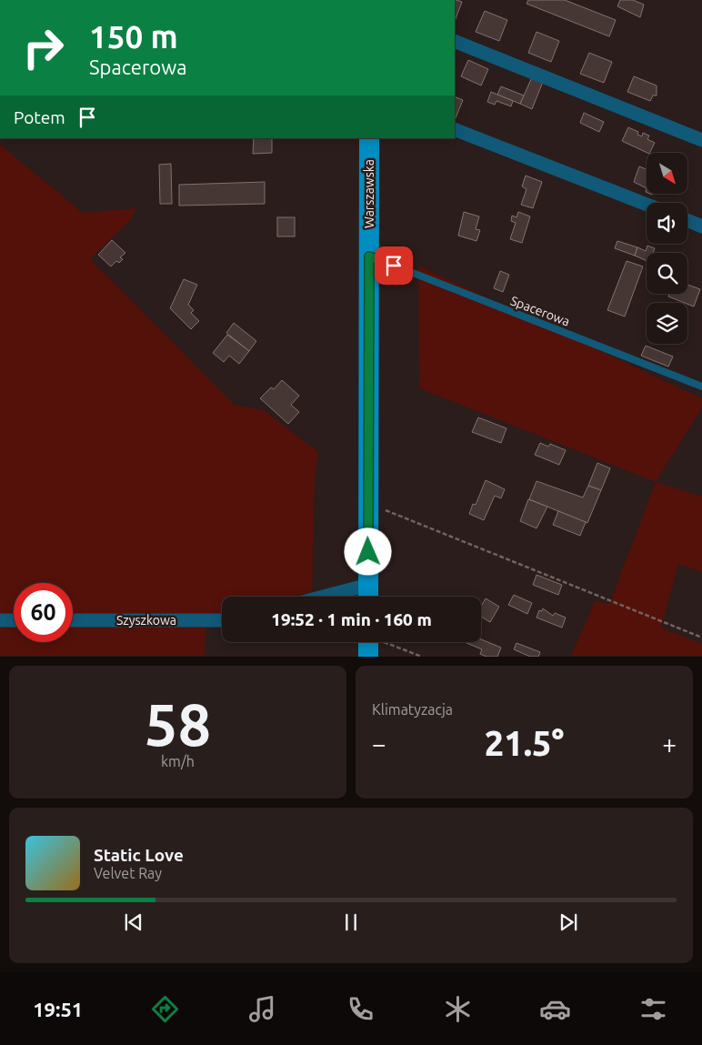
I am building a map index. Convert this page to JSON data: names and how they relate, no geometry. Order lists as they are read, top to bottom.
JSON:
{
  "streets": {
    "main road": ["Warszawska"],
    "street": ["Szyszkowa"],
    "lane": ["Spacerowa"]
  },
  "crossings": [
    ["Warszawska", "Spacerowa"]
  ],
  "north": "bottom right",
  "page": {
    "turn": ["150 m", "Spacerowa"],
    "then": "Potem",
    "limit": "60",
    "trip": "19:52 · 1 min · 160 m",
    "tile": [
      ["58", "km/h"],
      "Klimatyzacja"
    ],
    "heat": ["−", "21.5°", "+"],
    "song": ["Static Love", "Velvet Ray"],
    "tabs": "19:51"
  }
}
